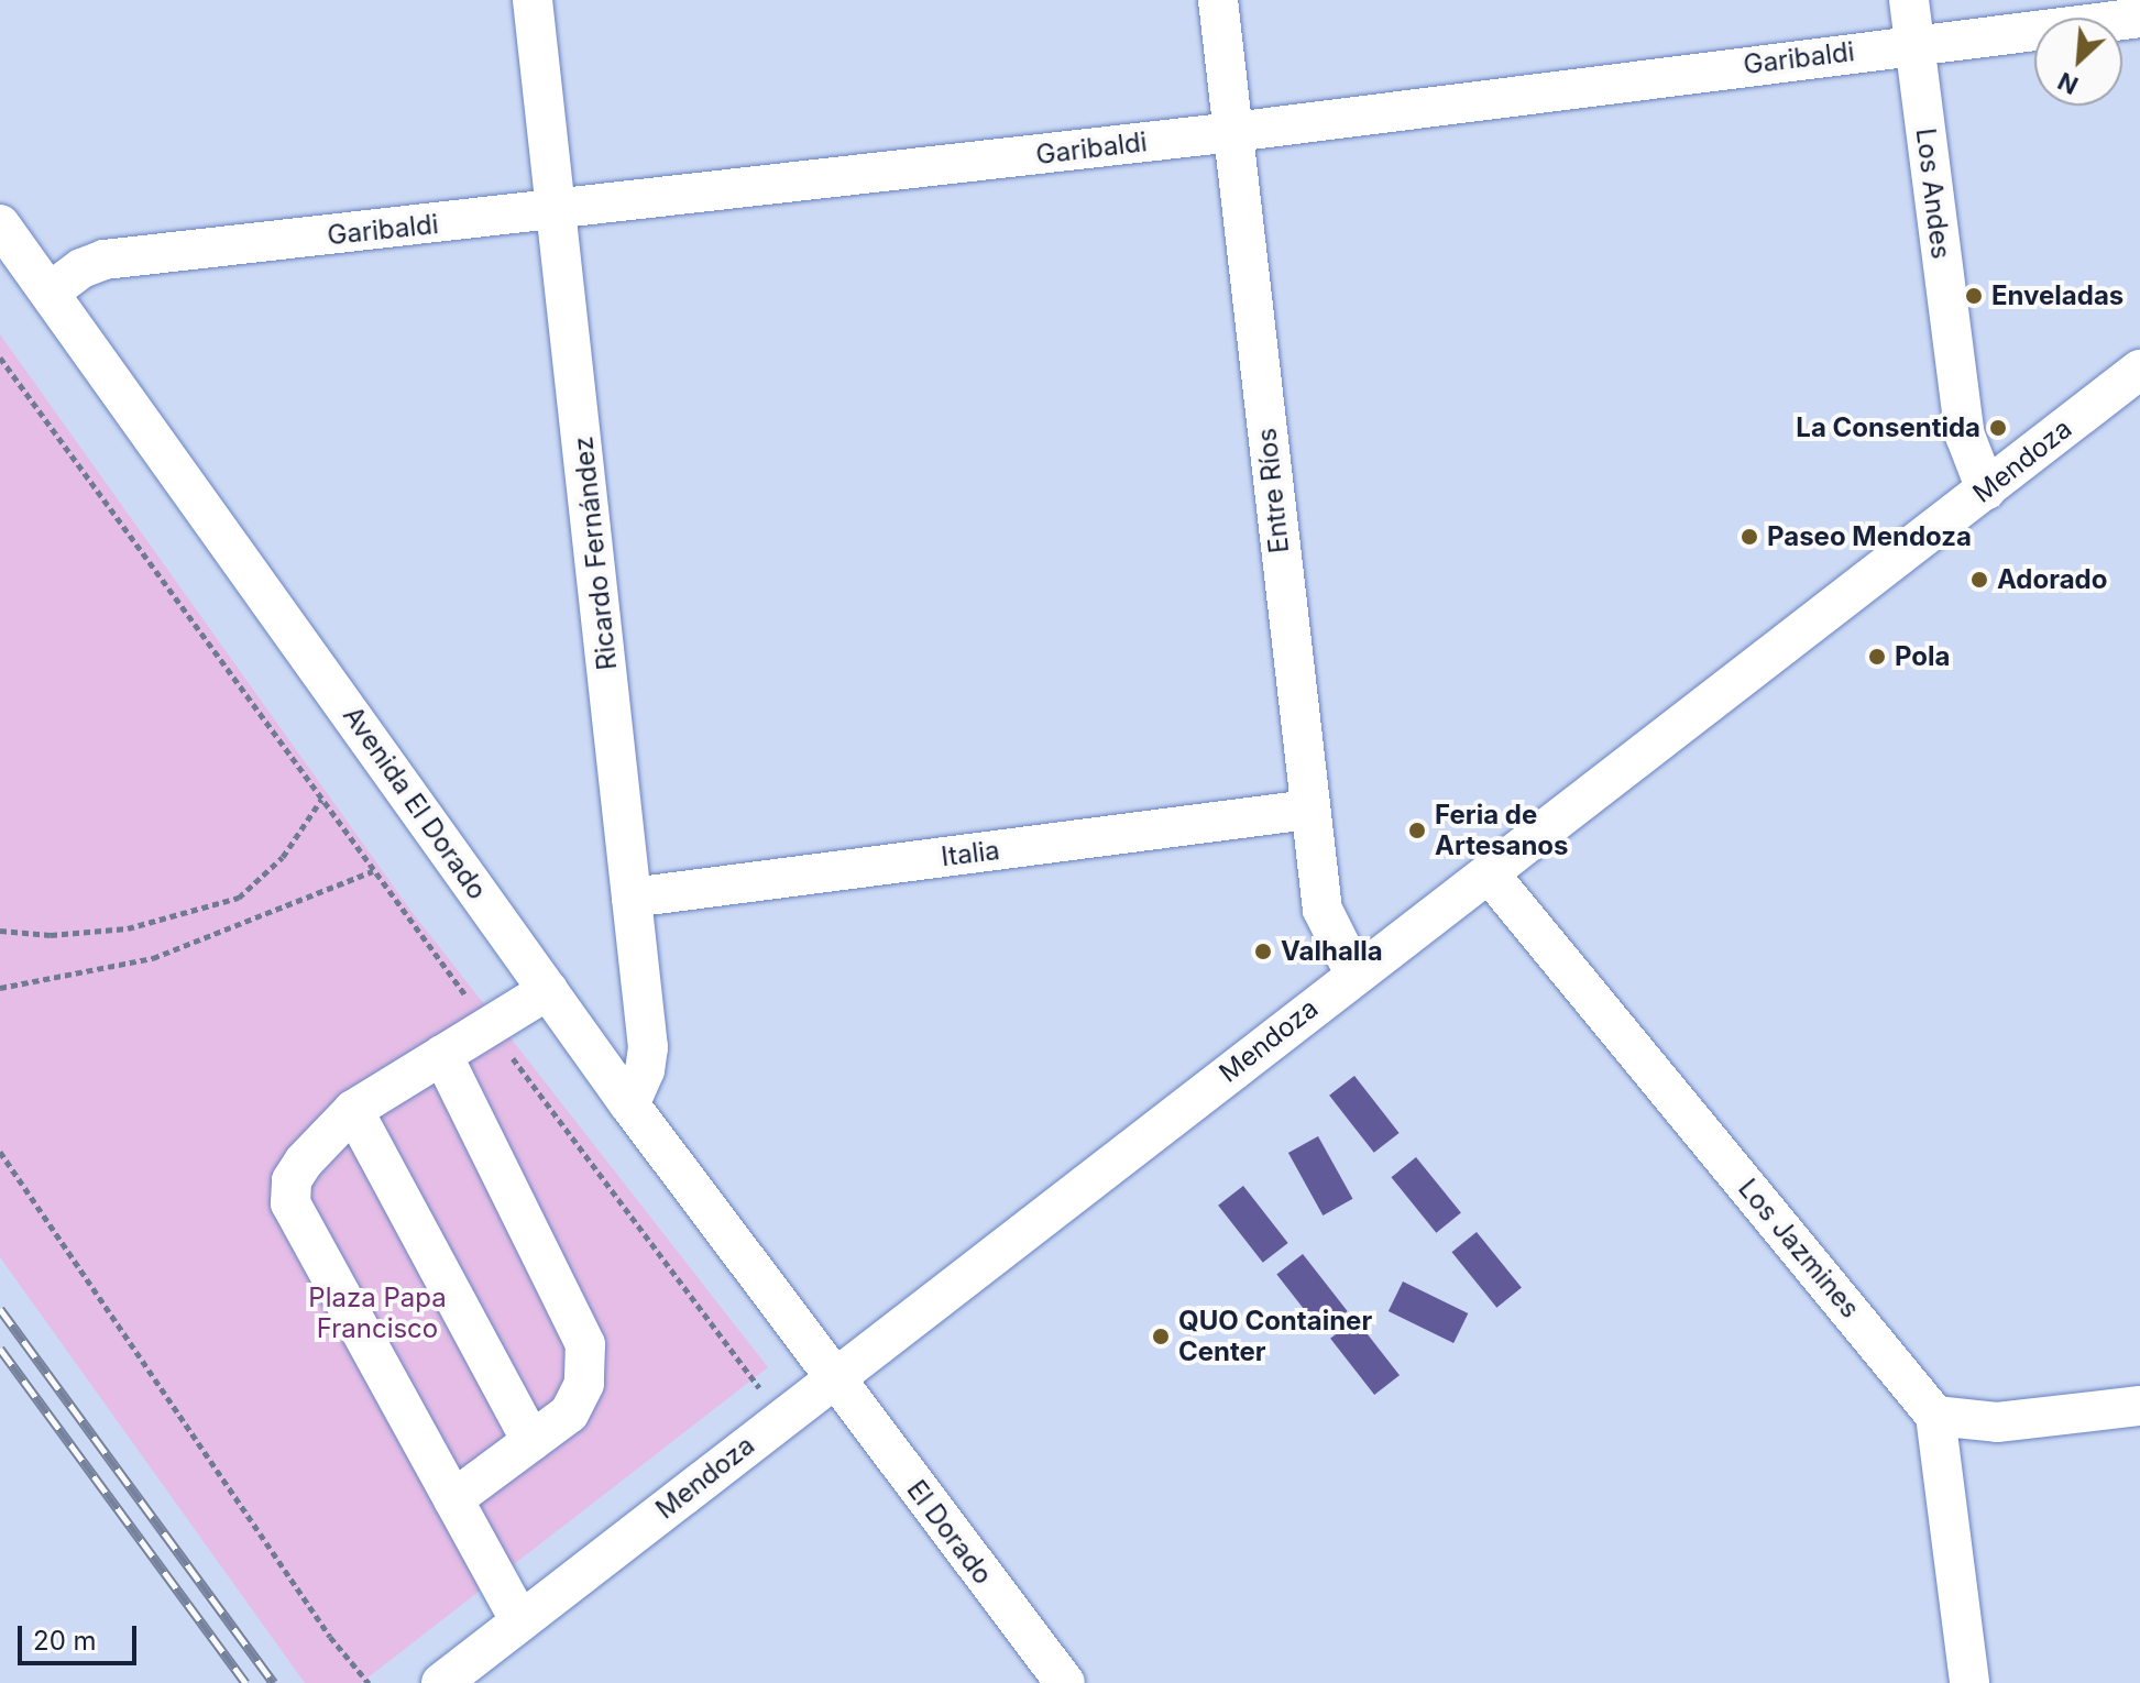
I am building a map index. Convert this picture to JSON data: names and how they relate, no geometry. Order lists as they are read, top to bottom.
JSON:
{
  "streets": {
    "street": [
      "Garibaldi",
      "Los Andes",
      "Mendoza",
      "Entre Ríos",
      "Ricardo Fernández",
      "Avenida El Dorado",
      "Italia",
      "Los Jazmines",
      "El Dorado"
    ]
  },
  "crossings": [
    ["Garibaldi", "Los Andes"],
    ["Garibaldi", "Entre Ríos"],
    ["Garibaldi", "Ricardo Fernández"],
    ["Garibaldi", "Avenida El Dorado"],
    ["Los Andes", "Mendoza"],
    ["Mendoza", "Entre Ríos"],
    ["Mendoza", "Avenida El Dorado"],
    ["Mendoza", "Los Jazmines"],
    ["Mendoza", "El Dorado"],
    ["Entre Ríos", "Italia"],
    ["Ricardo Fernández", "Avenida El Dorado"],
    ["Ricardo Fernández", "Italia"],
    ["Avenida El Dorado", "El Dorado"]
  ],
  "parks": ["Plaza Papa Francisco"],
  "places": [
    "Enveladas",
    "La Consentida",
    "Paseo Mendoza",
    "Adorado",
    "Pola",
    "Feria de Artesanos",
    "Valhalla",
    "QUO Container Center"
  ],
  "scale_bar": "20 m",
  "north": "bottom left"
}
